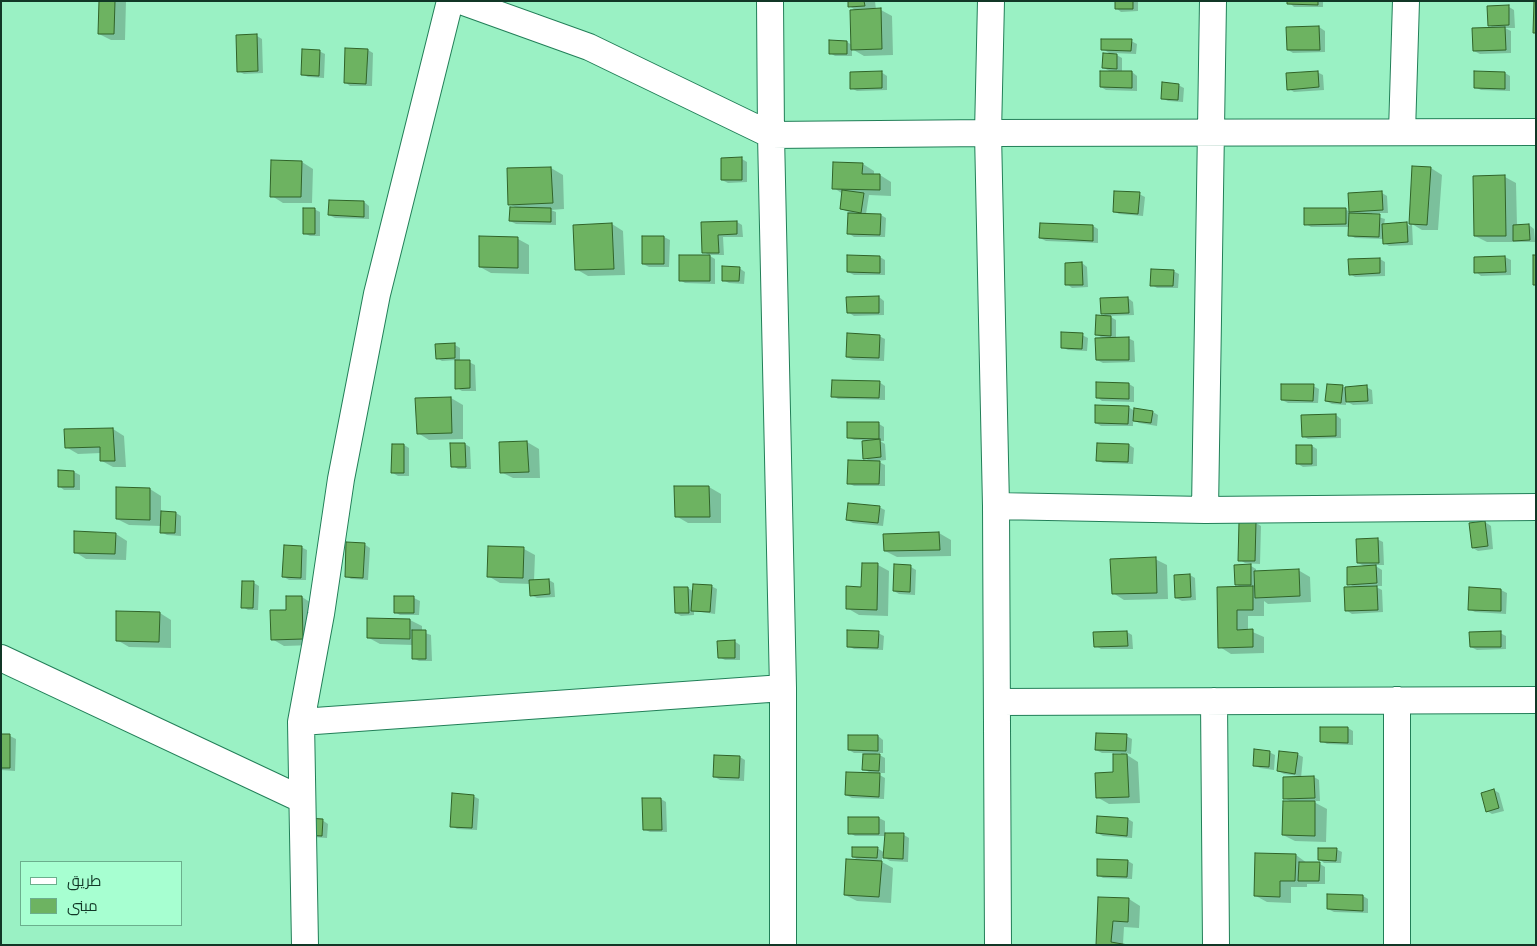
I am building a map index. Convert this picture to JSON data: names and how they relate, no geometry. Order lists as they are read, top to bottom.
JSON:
{
  "legend": ["طريق", "مبنى"]
}
